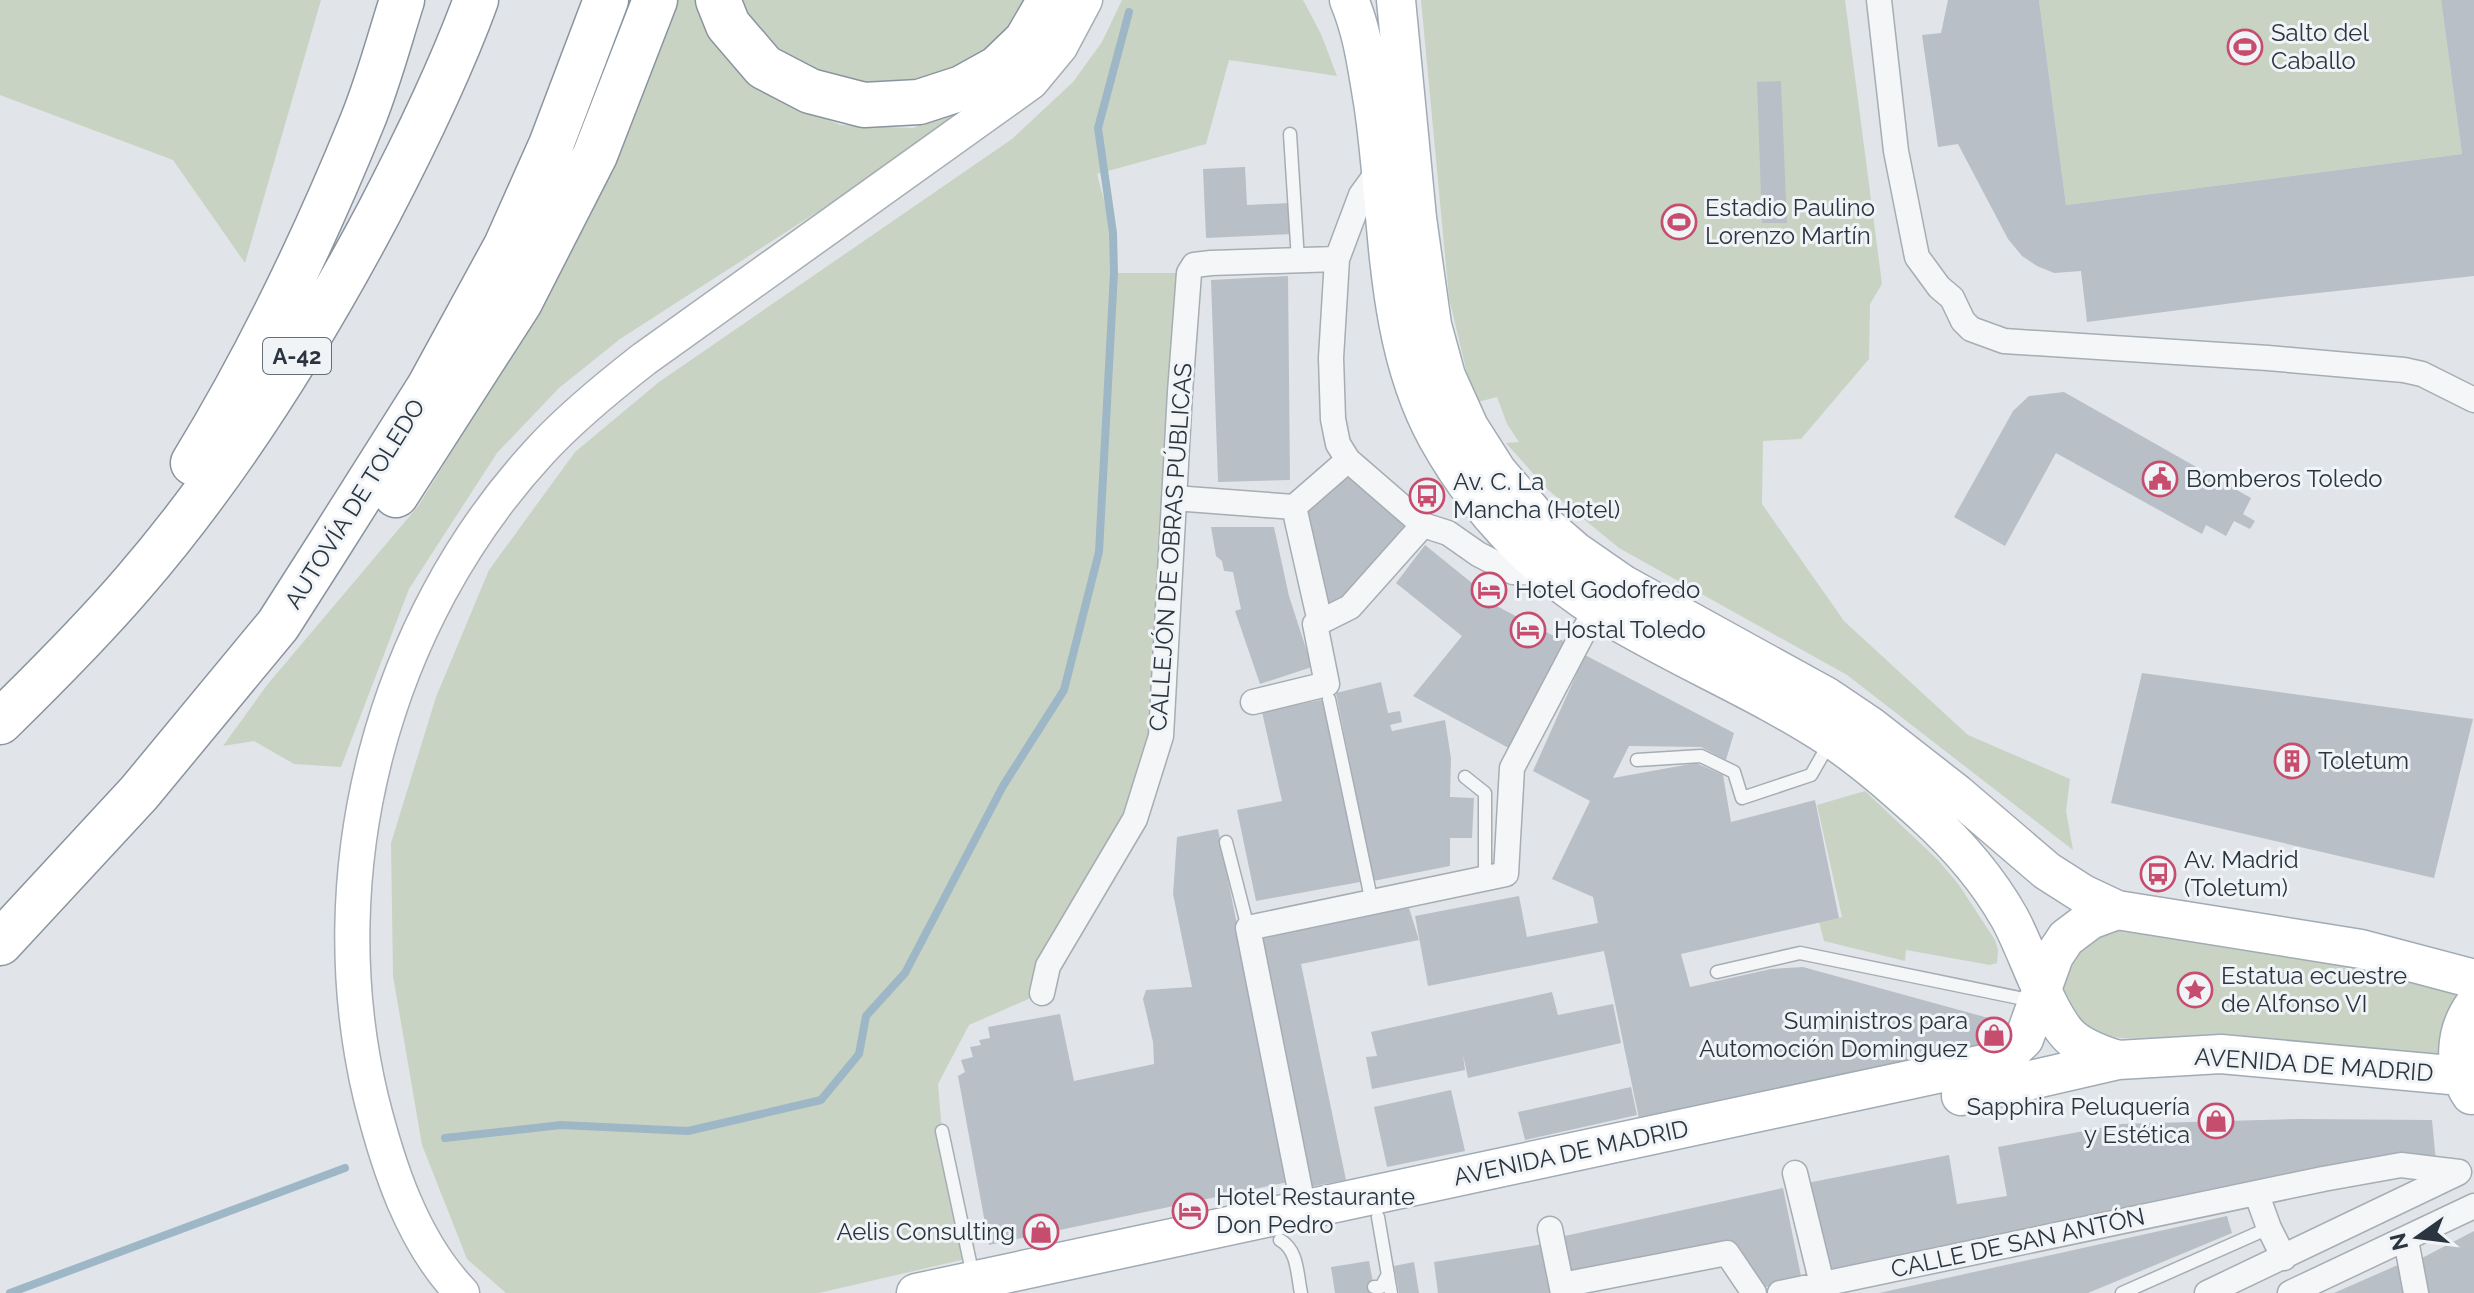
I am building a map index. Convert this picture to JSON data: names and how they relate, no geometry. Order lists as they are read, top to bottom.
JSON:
{
  "streets": {
    "highway": ["A-42", "AUTOVÍA DE TOLEDO"],
    "main road": ["AVENIDA DE MADRID"],
    "street": ["CALLEJÓN DE OBRAS PÚBLICAS", "CALLE DE SAN ANTÓN"]
  },
  "places": {
    "sports": ["Salto del Caballo", "Estadio Paulino Lorenzo Martín"],
    "public building": ["Bomberos Toledo"],
    "bus stop": ["Av. C. La Mancha (Hotel)", "Av. Madrid (Toletum)"],
    "hotel": ["Hotel Godofredo", "Hostal Toledo", "Hotel Restaurante Don Pedro"],
    "building": ["Toletum"],
    "place": ["Estatua ecuestre de Alfonso VI"],
    "shop": ["Suministros para Automoción Dominguez", "Sapphira Peluquería y Estética", "Aelis Consulting"]
  },
  "north": "left"
}
